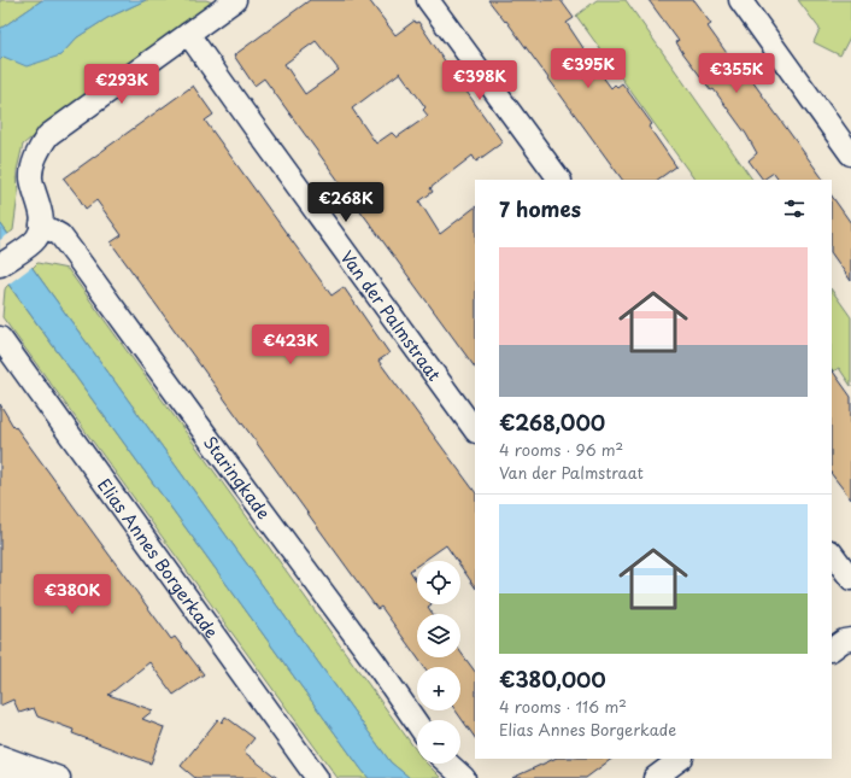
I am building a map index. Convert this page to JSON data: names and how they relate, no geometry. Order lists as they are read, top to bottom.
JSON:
{
  "streets": {
    "street": ["Van der Palmstraat", "Staringkade", "Elias Annes Borgerkade"]
  },
  "page": {
    "price": [
      "€395K",
      "€355K",
      "€398K",
      "€293K",
      "€268K",
      "€423K",
      "€380K"
    ],
    "heading": "7 homes",
    "list": [
      {
        "name": "€268,000",
        "note": "4 rooms · 96 m² · Van der Palmstraat"
      },
      {
        "name": "€380,000",
        "note": "4 rooms · 116 m² · Elias Annes Borgerkade"
      }
    ],
    "map_buttons": ["+", "−"]
  }
}
